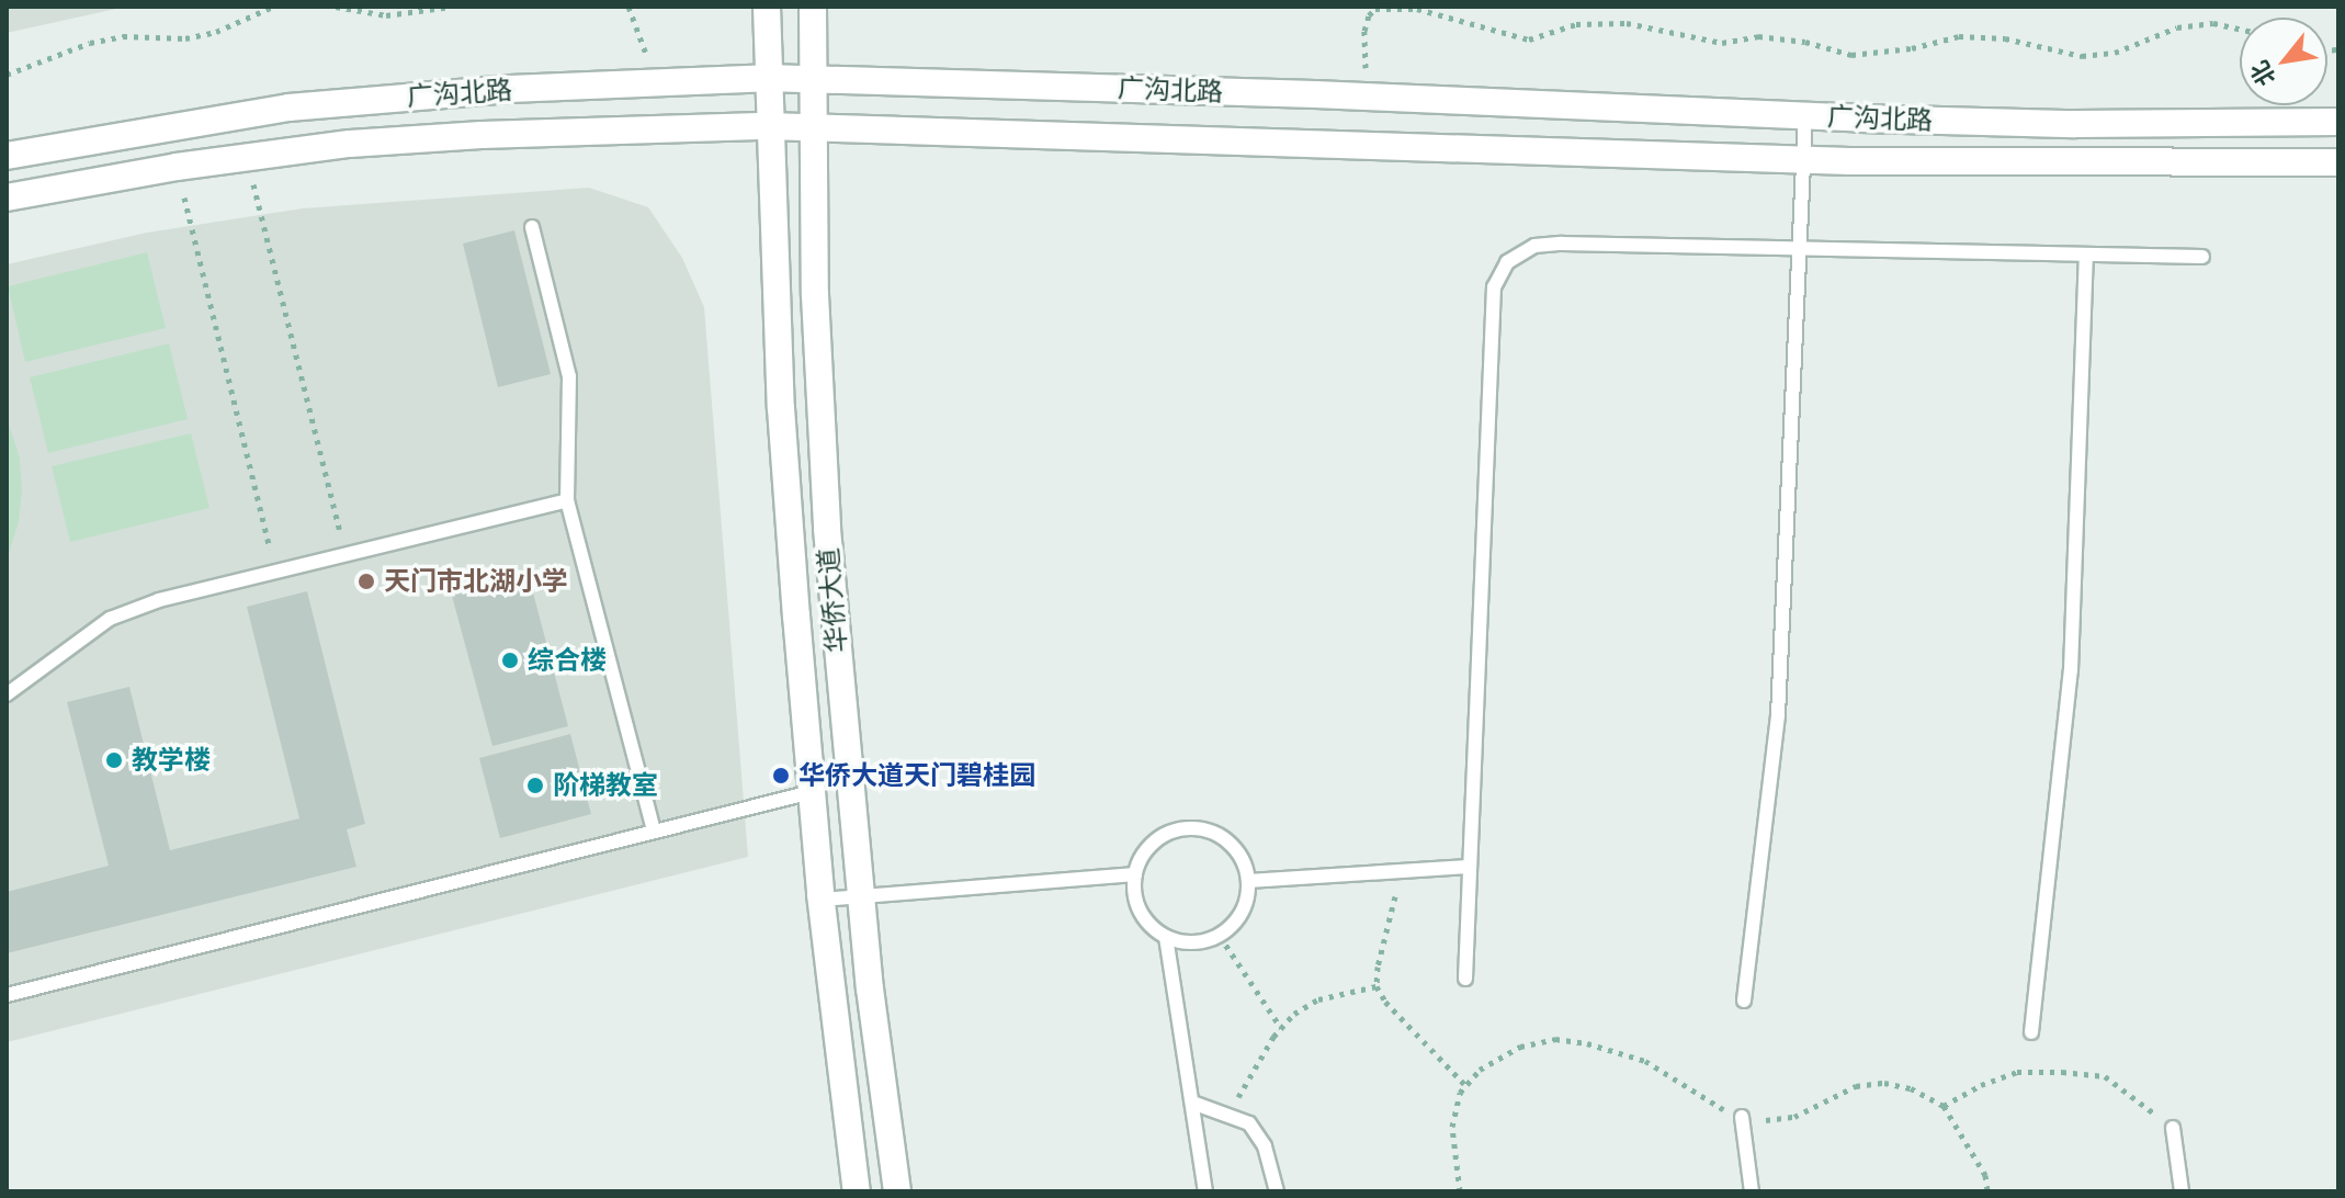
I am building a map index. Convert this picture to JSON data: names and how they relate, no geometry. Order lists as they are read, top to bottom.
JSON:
{
  "streets": {
    "street": ["广沟北路", "华侨大道"]
  },
  "crossings": [
    ["广沟北路", "华侨大道"]
  ],
  "places": [
    "天门市北湖小学",
    "综合楼",
    "教学楼",
    "华侨大道天门碧桂园",
    "阶梯教室"
  ],
  "north": "bottom left"
}
